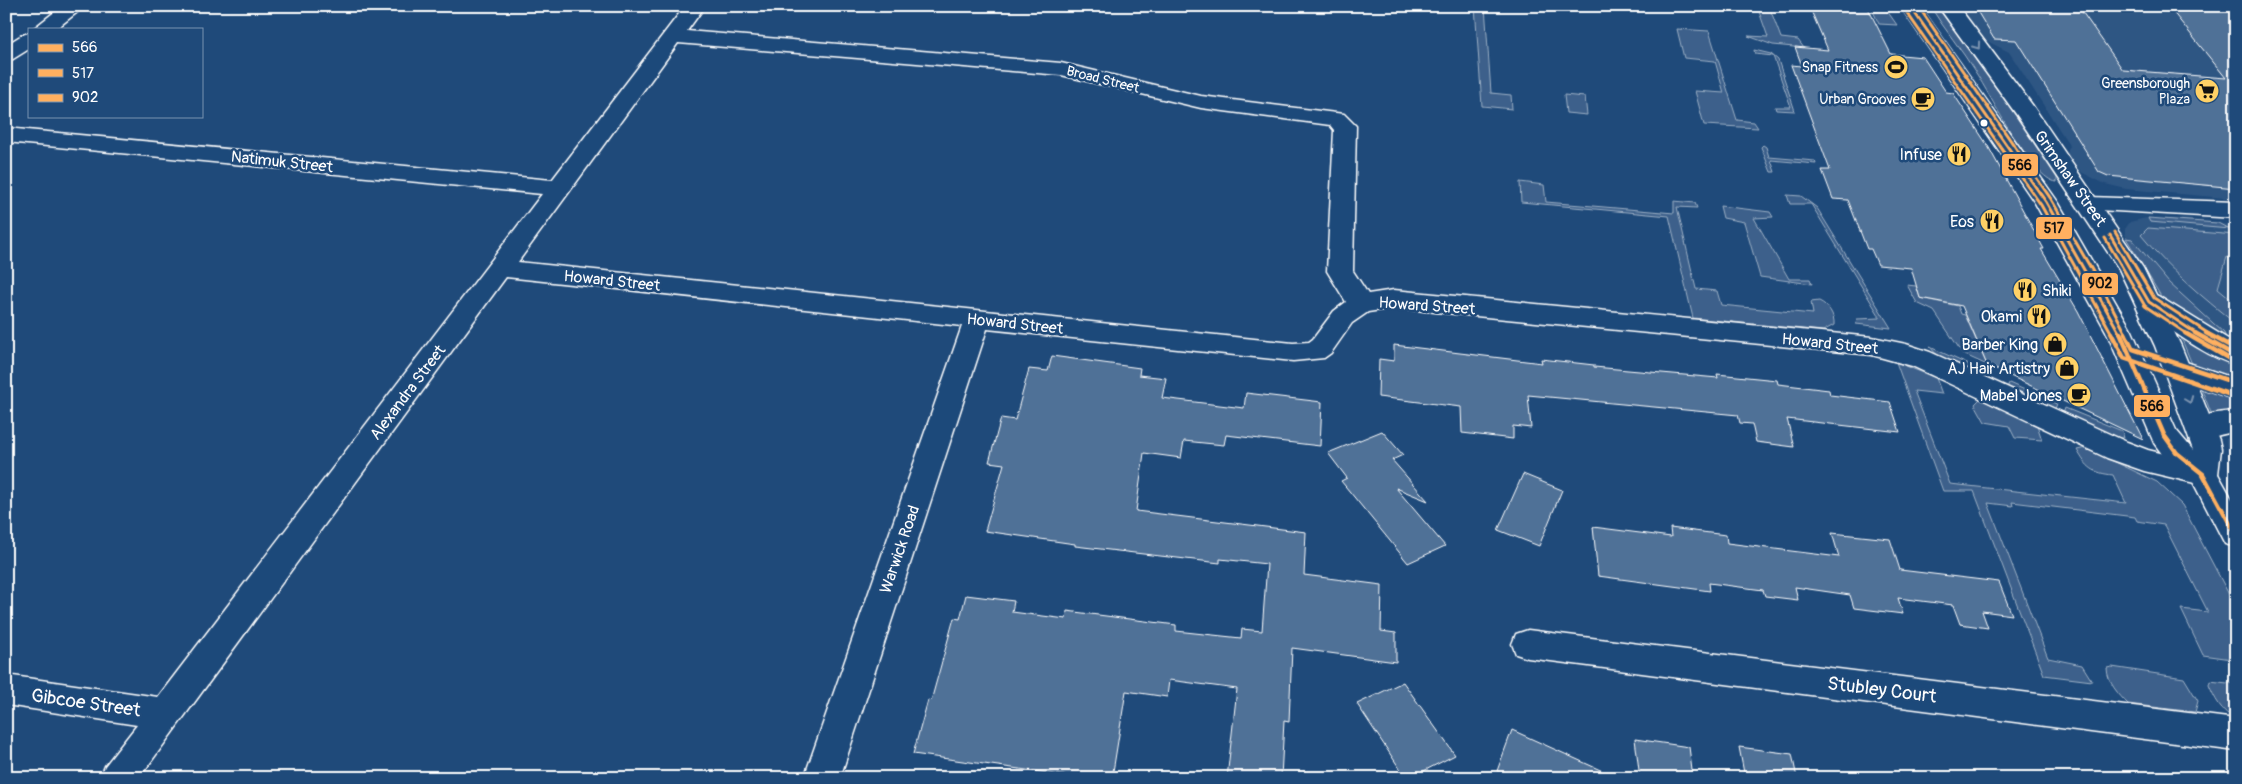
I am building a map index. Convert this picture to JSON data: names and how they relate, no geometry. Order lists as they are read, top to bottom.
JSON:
{
  "streets": {
    "street": [
      "Broad Street",
      "Natimuk Street",
      "Grimshaw Street",
      "Howard Street",
      "Alexandra Street",
      "Warwick Road",
      "Stubley Court",
      "Gibcoe Street"
    ]
  },
  "crossings": [
    ["Broad Street", "Howard Street"],
    ["Broad Street", "Alexandra Street"],
    ["Natimuk Street", "Alexandra Street"],
    ["Grimshaw Street", "Howard Street"],
    ["Howard Street", "Alexandra Street"],
    ["Howard Street", "Warwick Road"],
    ["Alexandra Street", "Gibcoe Street"]
  ],
  "places": {
    "sports": ["Snap Fitness"],
    "supermarket": ["Greensborough Plaza"],
    "cafe": ["Urban Grooves", "Mabel Jones"],
    "restaurant": [
      "Infuse",
      "Eos",
      "Shiki",
      "Okami"
    ],
    "shop": ["Barber King", "AJ Hair Artistry"]
  },
  "lines": ["transit line 566", "transit line 902", "transit line 517"],
  "legend": ["566", "517", "902"]
}
